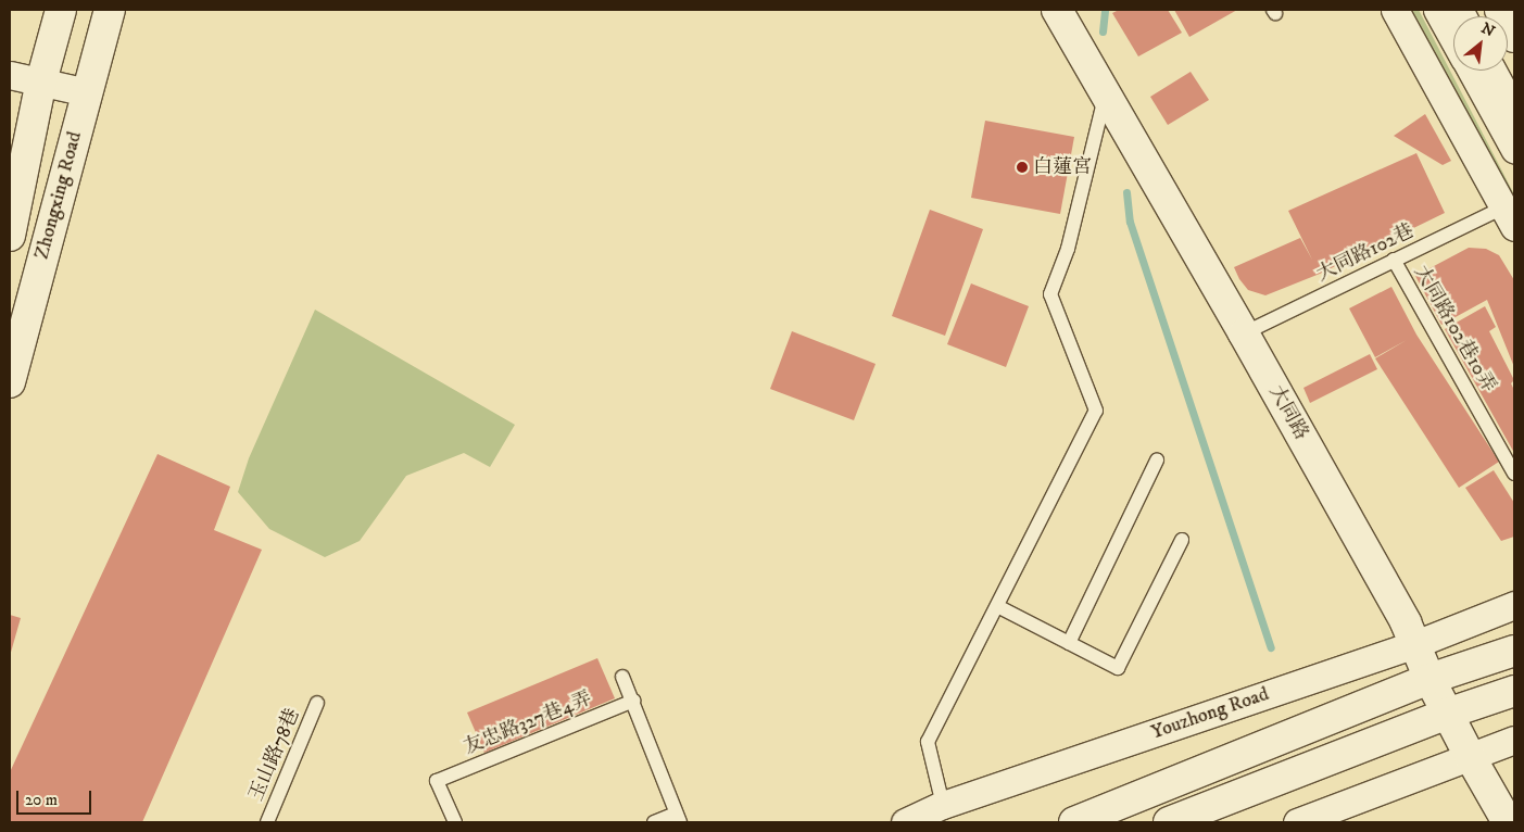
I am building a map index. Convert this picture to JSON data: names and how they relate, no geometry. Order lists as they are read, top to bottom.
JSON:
{
  "streets": {
    "street": ["Zhongxing Road", "大同路", "Youzhong Road"],
    "lane": [
      "大同路102巷",
      "大同路102巷10弄",
      "友忠路327巷4弄",
      "玉山路78巷"
    ]
  },
  "crossings": [
    ["大同路102巷", "大同路102巷10弄"],
    ["大同路102巷", "大同路"],
    ["大同路", "Youzhong Road"]
  ],
  "places": ["白蓮宮"],
  "scale_bar": "20 m",
  "north": "top right"
}
